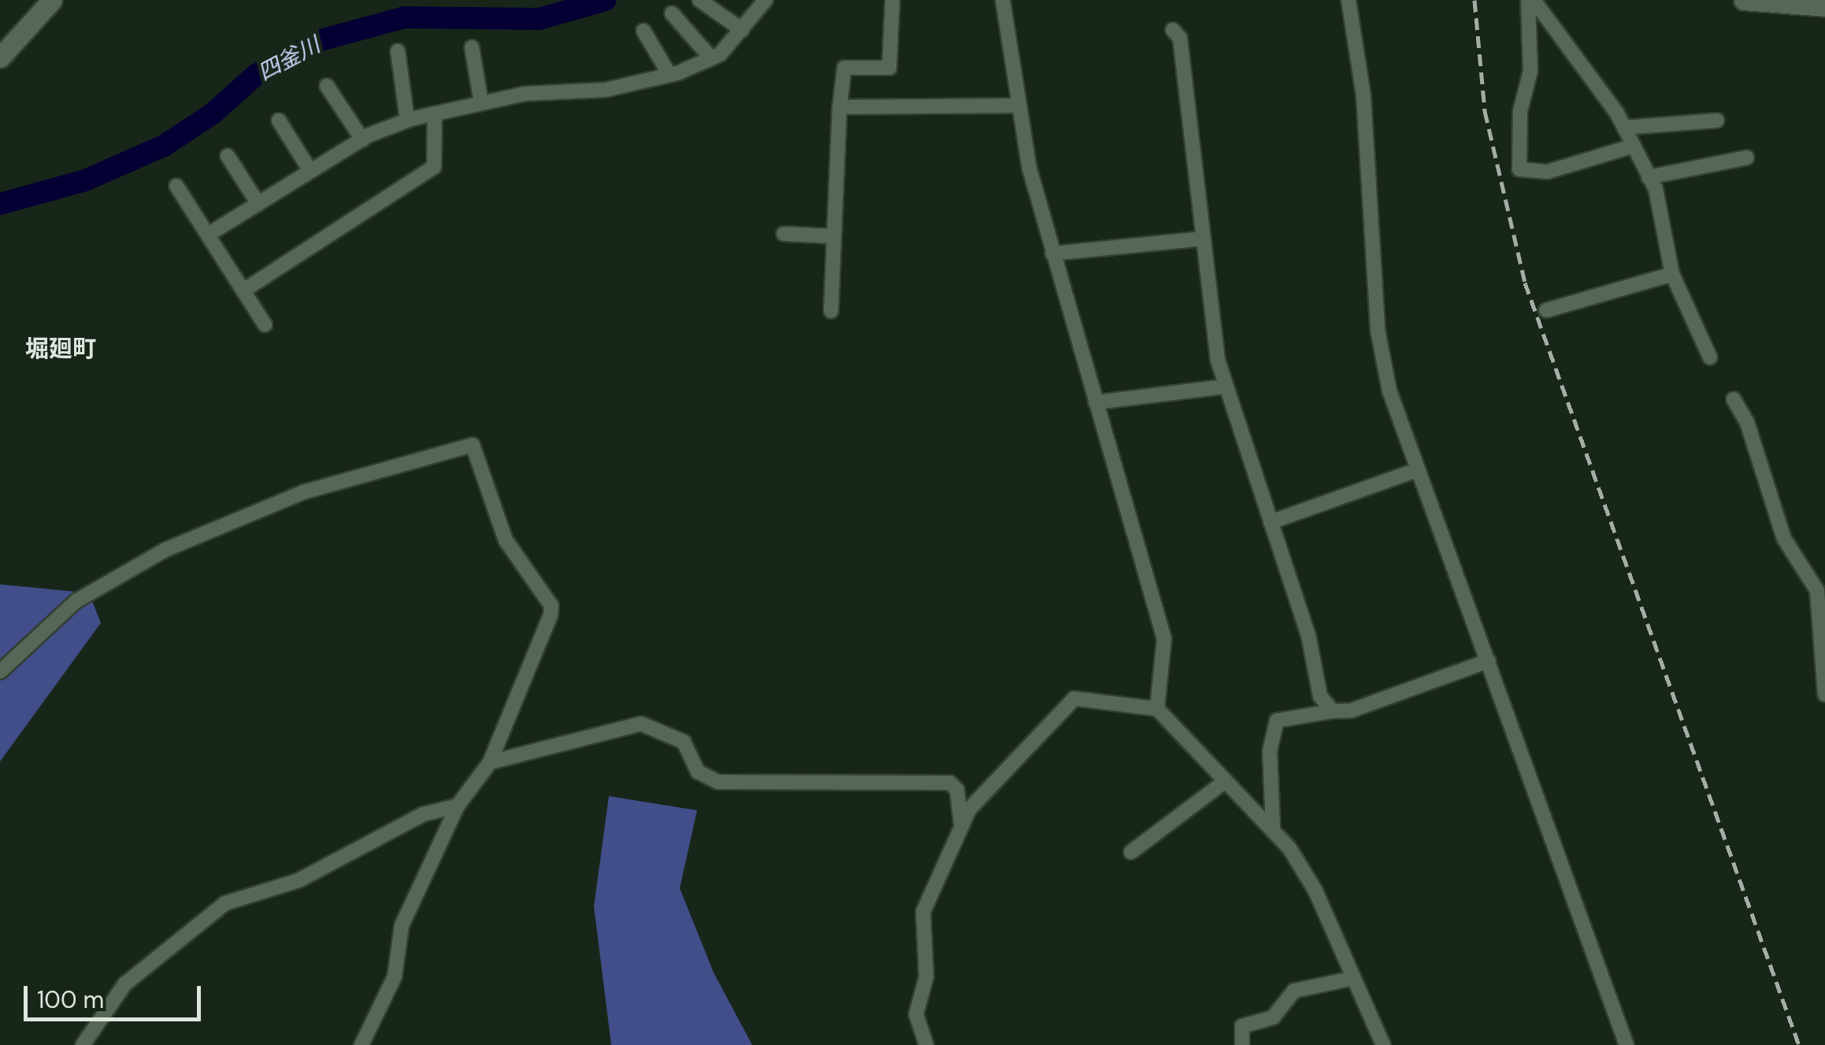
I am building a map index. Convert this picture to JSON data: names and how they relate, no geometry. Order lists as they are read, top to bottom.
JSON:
{
  "districts": ["堀廻町"],
  "water": ["四釜川"],
  "scale_bar": "100 m"
}
